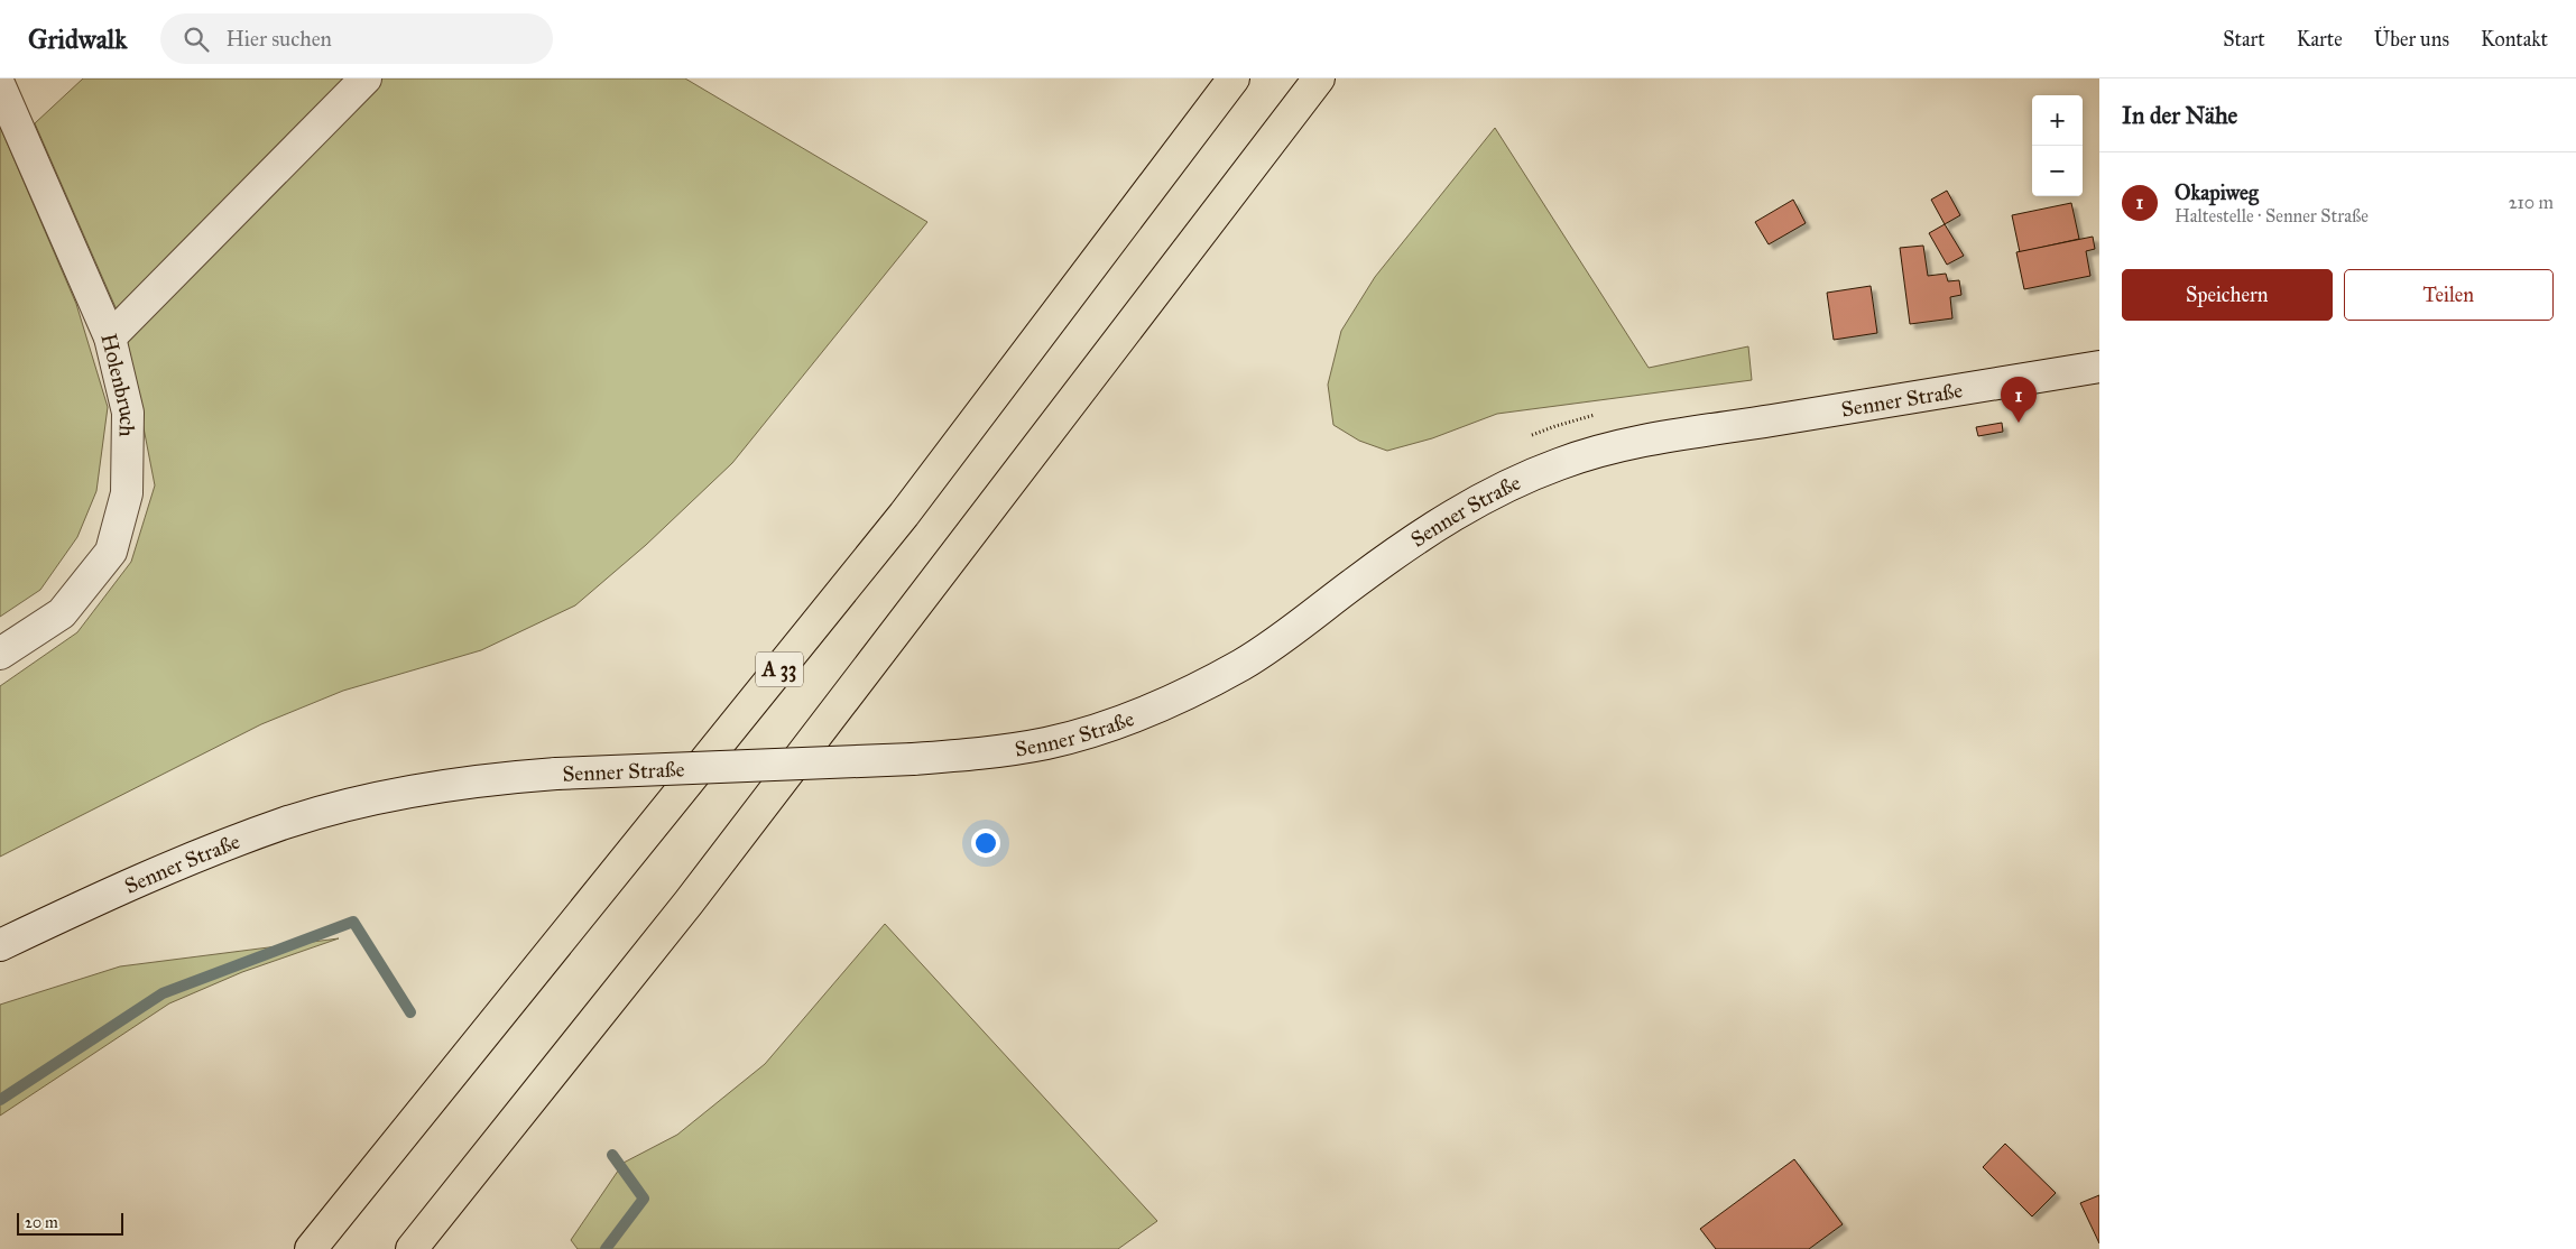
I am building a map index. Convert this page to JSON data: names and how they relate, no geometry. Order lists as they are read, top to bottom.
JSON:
{
  "streets": {
    "highway": ["A 33"],
    "street": ["Holenbruch", "Senner Straße"]
  },
  "scale_bar": "20 m",
  "page": {
    "header": "Gridwalk",
    "search": "Hier suchen",
    "nav": [
      "Start",
      "Karte",
      "Über uns",
      "Kontakt"
    ],
    "heading": "In der Nähe",
    "map_buttons": ["+", "−"],
    "list": [
      {
        "mark": "1",
        "name": "Okapiweg",
        "note": "Haltestelle · Senner Straße",
        "value": "210 m"
      }
    ],
    "buttons": ["Speichern", "Teilen"],
    "pins": "1",
    "scale": "20 m"
  }
}
